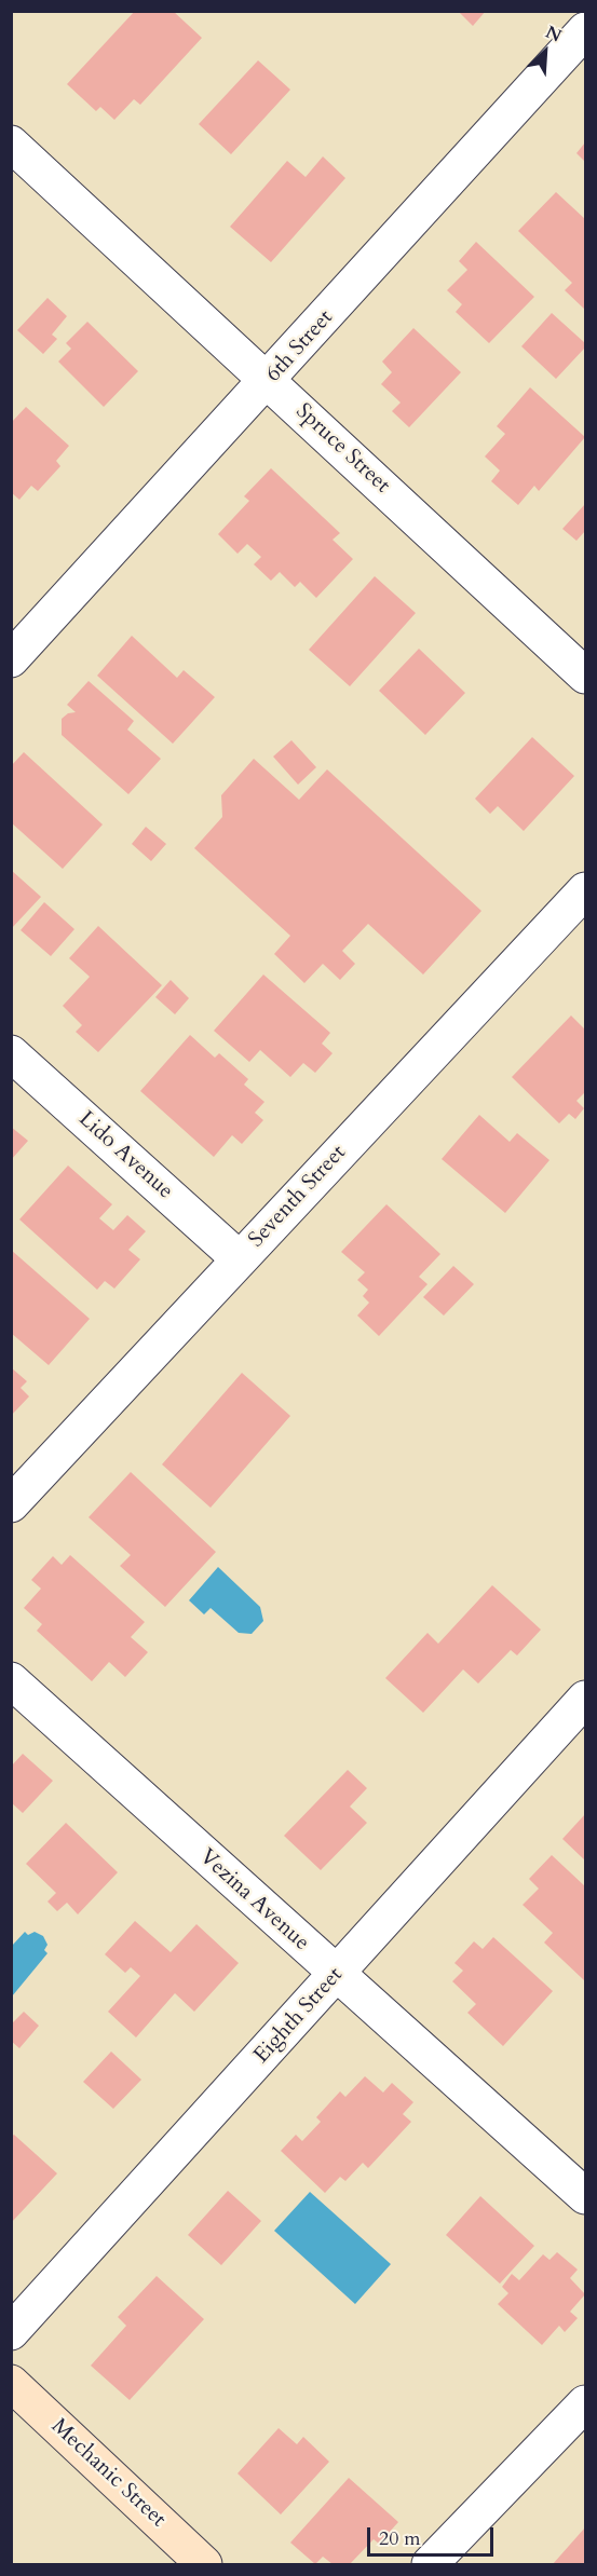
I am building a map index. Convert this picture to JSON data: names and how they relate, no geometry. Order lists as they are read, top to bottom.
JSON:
{
  "streets": {
    "main road": ["Mechanic Street"],
    "street": [
      "6th Street",
      "Spruce Street",
      "Lido Avenue",
      "Seventh Street",
      "Vezina Avenue",
      "Eighth Street"
    ]
  },
  "crossings": [
    ["6th Street", "Spruce Street"],
    ["Lido Avenue", "Seventh Street"],
    ["Vezina Avenue", "Eighth Street"]
  ],
  "scale_bar": "20 m",
  "north": "top right"
}
